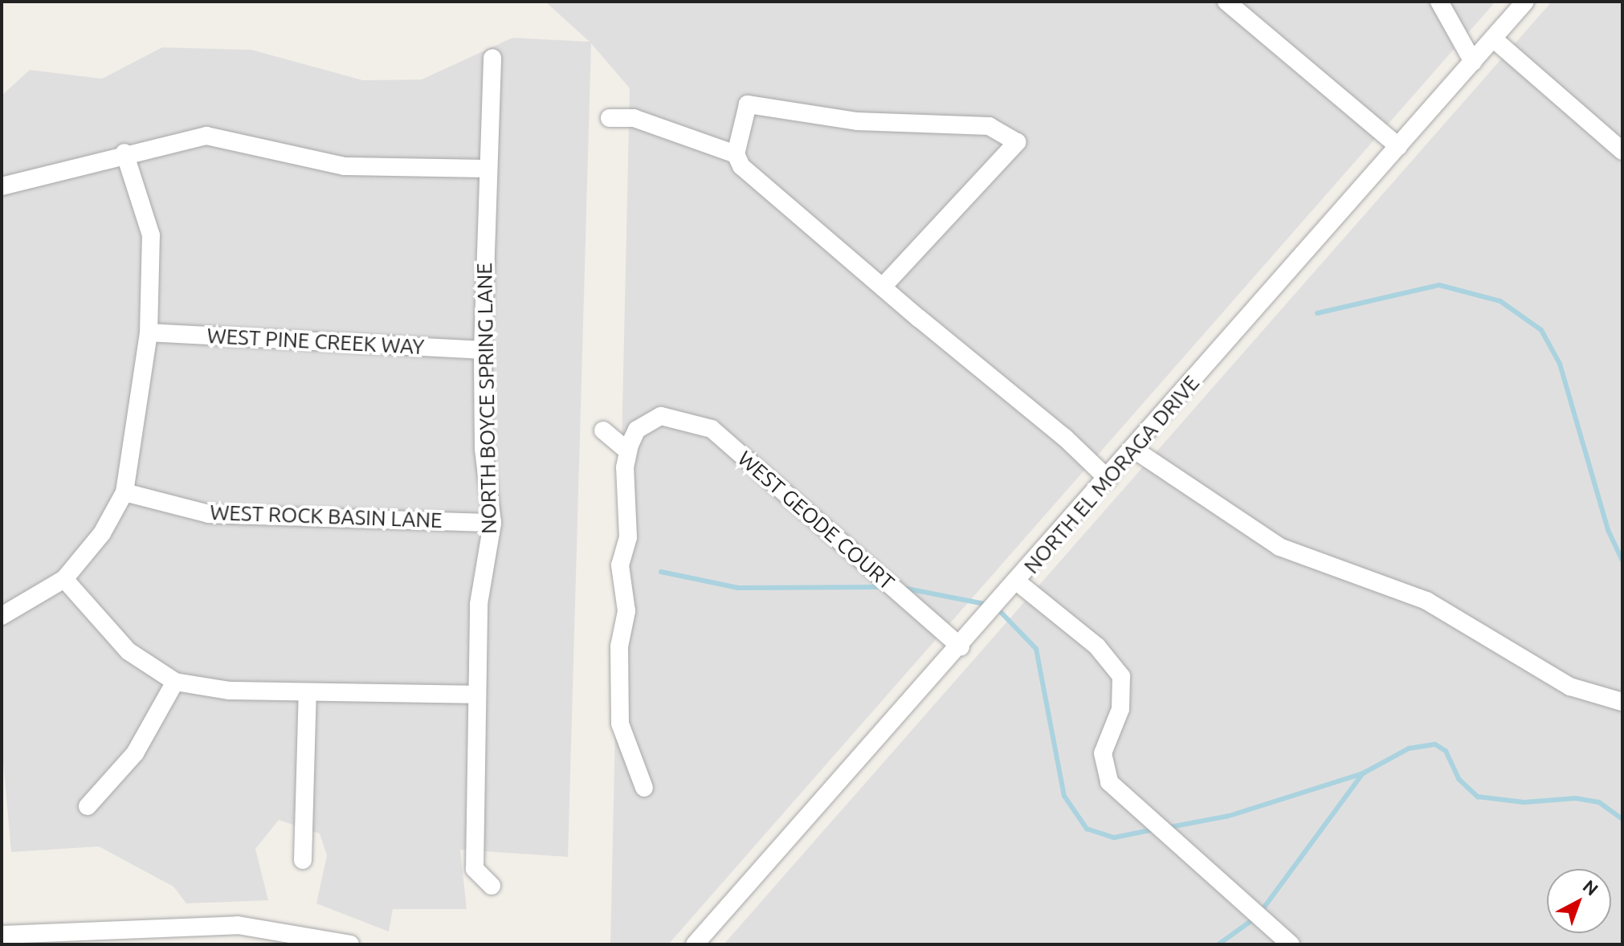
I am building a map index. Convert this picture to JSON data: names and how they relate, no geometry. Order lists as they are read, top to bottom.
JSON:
{
  "streets": {
    "street": [
      "WEST PINE CREEK WAY",
      "NORTH BOYCE SPRING LANE",
      "NORTH EL MORAGA DRIVE",
      "WEST ROCK BASIN LANE",
      "WEST GEODE COURT"
    ]
  },
  "crossings": [
    ["WEST PINE CREEK WAY", "NORTH BOYCE SPRING LANE"],
    ["NORTH BOYCE SPRING LANE", "WEST ROCK BASIN LANE"],
    ["NORTH EL MORAGA DRIVE", "WEST GEODE COURT"]
  ],
  "north": "top right"
}
